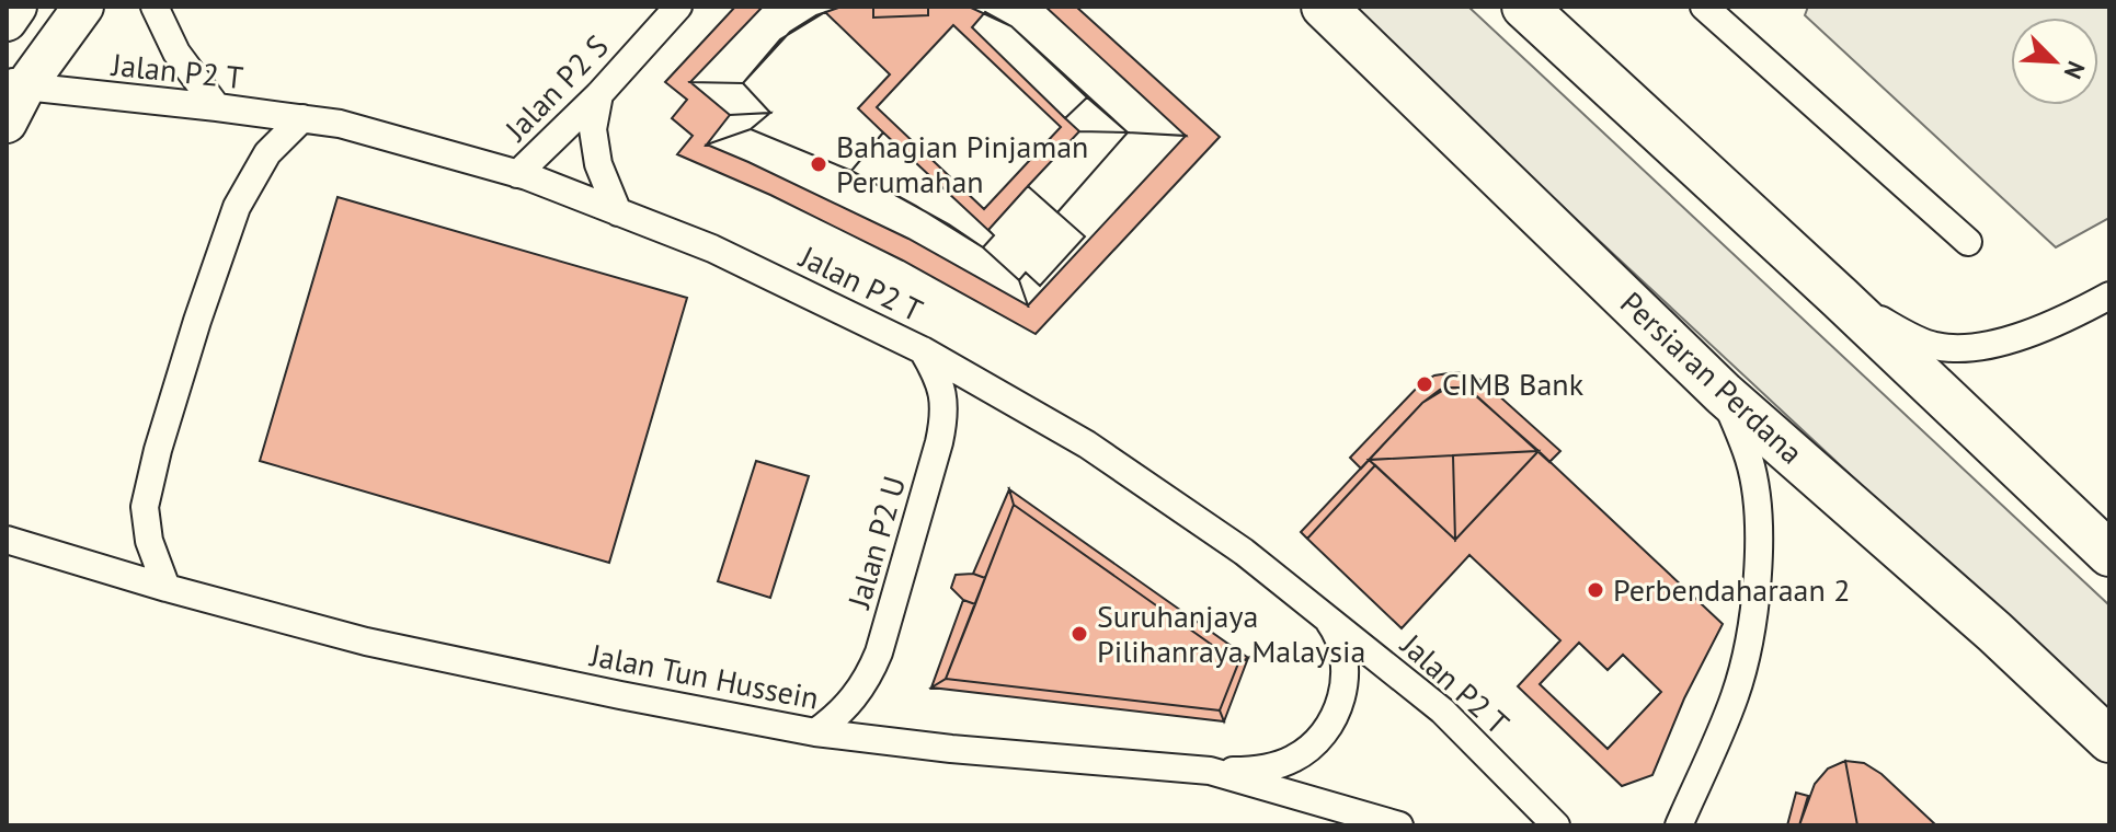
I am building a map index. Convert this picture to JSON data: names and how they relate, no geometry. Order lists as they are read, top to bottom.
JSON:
{
  "streets": {
    "main road": ["Persiaran Perdana"],
    "street": [
      "Jalan P2 T",
      "Jalan P2 S",
      "Jalan P2 U",
      "Jalan Tun Hussein"
    ]
  },
  "crossings": [
    ["Jalan P2 T", "Jalan P2 S"],
    ["Jalan P2 T", "Jalan P2 U"],
    ["Jalan P2 U", "Jalan Tun Hussein"]
  ],
  "places": [
    "Bahagian Pinjaman Perumahan",
    "CIMB Bank",
    "Perbendaharaan 2",
    "Suruhanjaya Pilihanraya Malaysia"
  ],
  "north": "bottom right"
}
